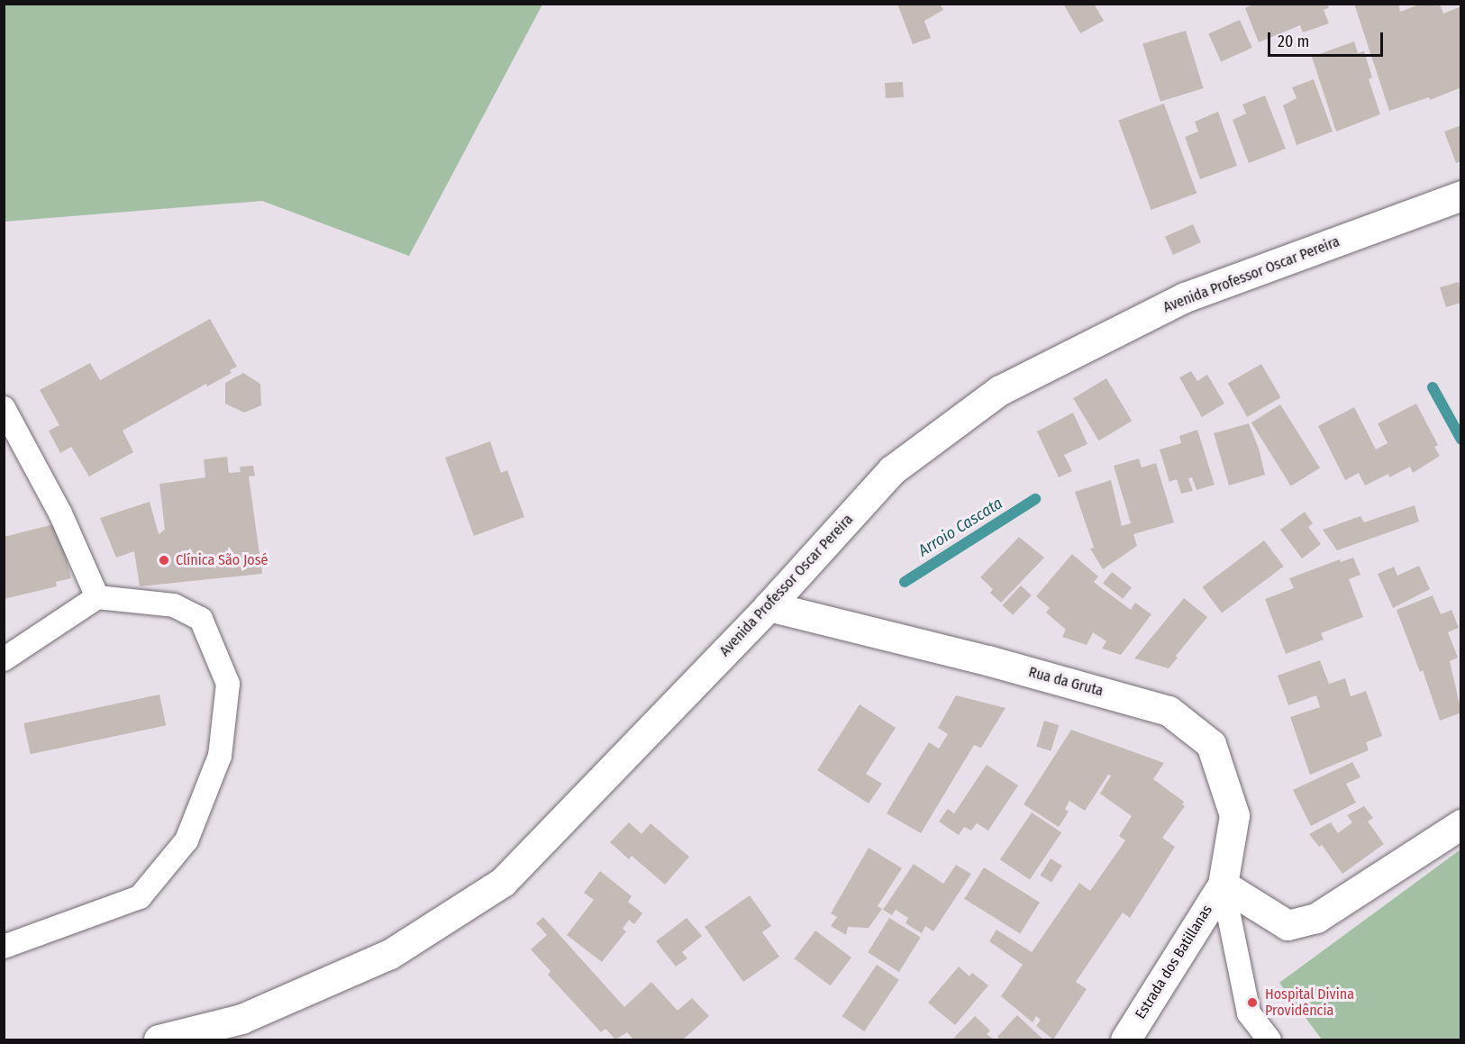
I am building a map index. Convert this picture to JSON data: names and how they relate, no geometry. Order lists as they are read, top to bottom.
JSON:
{
  "streets": {
    "main road": ["Avenida Professor Oscar Pereira", "Rua da Gruta", "Estrada dos Batillanas"]
  },
  "crossings": [
    ["Avenida Professor Oscar Pereira", "Rua da Gruta"],
    ["Rua da Gruta", "Estrada dos Batillanas"]
  ],
  "water": ["Arroio Cascata"],
  "places": ["Clínica São José", "Hospital Divina Providência"],
  "scale_bar": "20 m"
}
